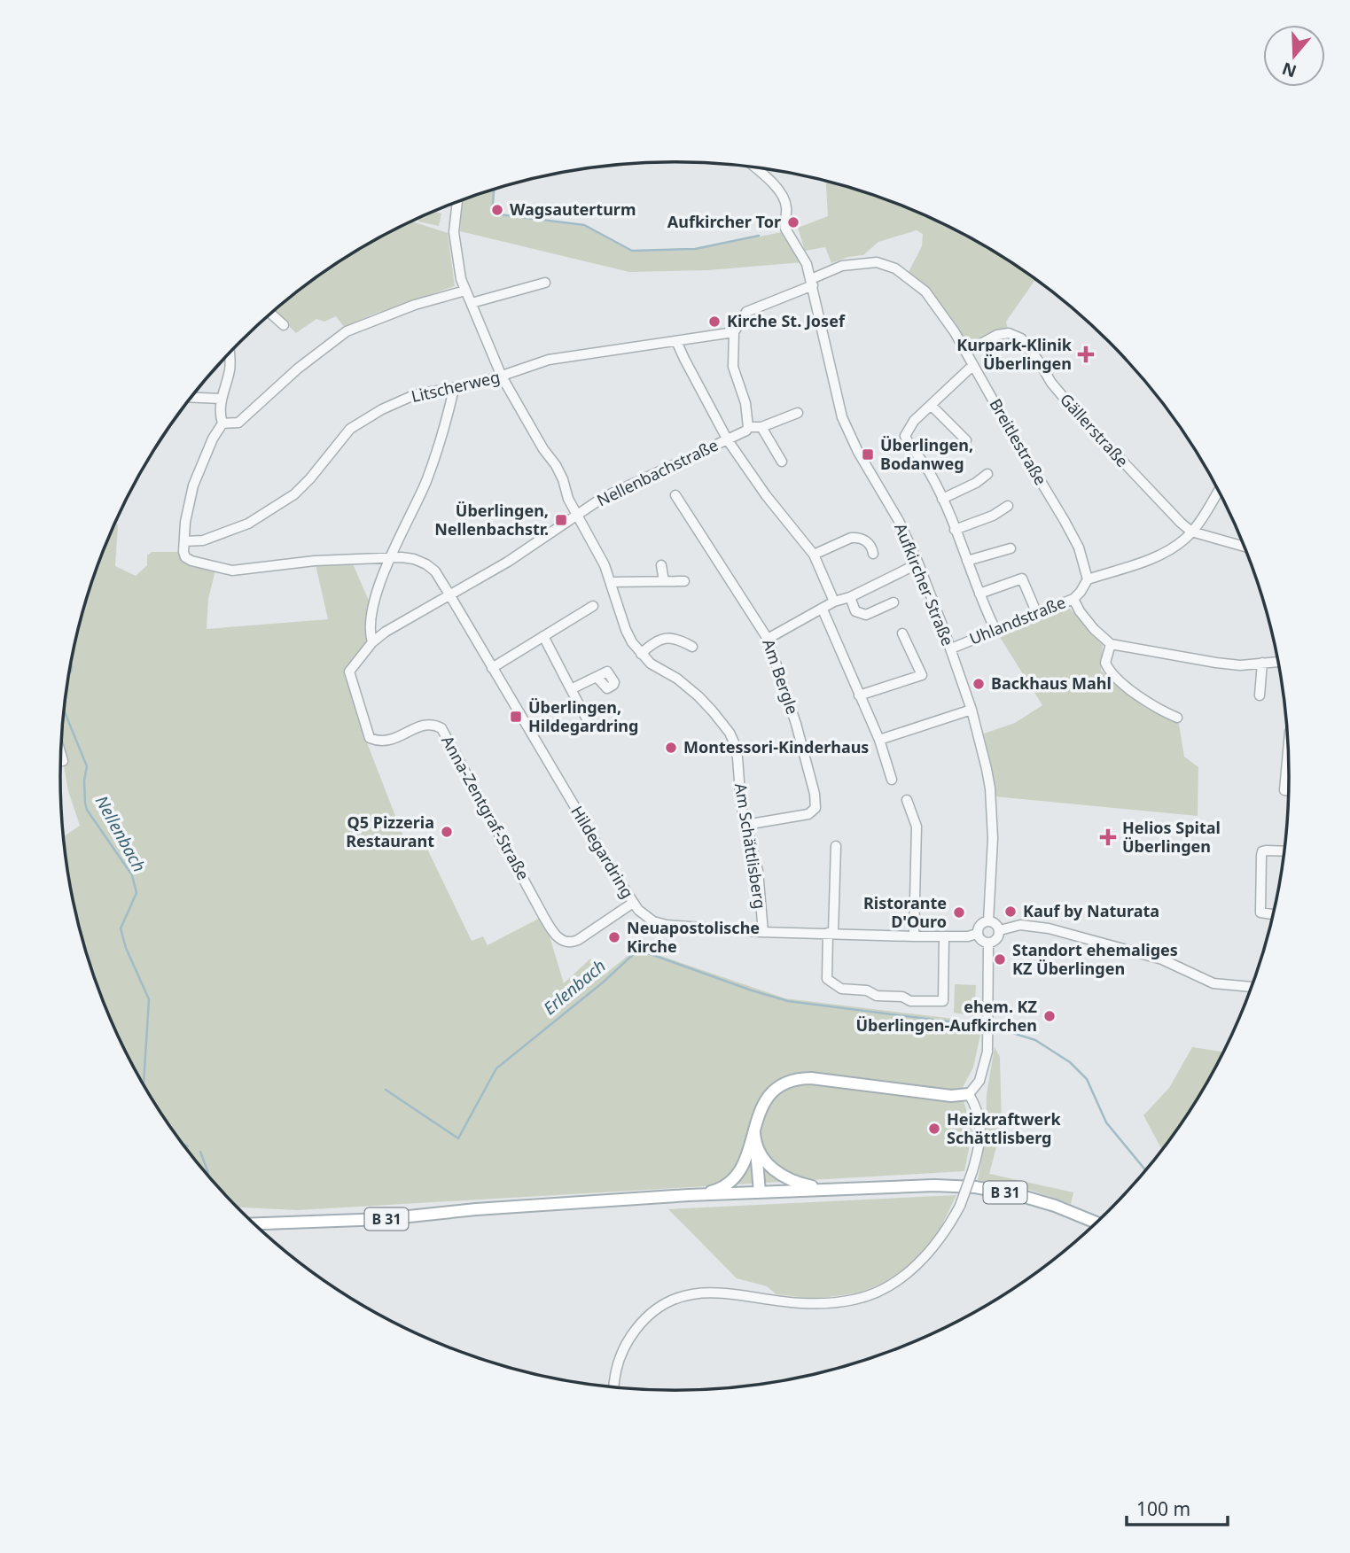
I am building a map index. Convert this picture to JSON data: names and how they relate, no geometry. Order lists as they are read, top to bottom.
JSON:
{
  "streets": {
    "main road": ["B 31"],
    "street": [
      "Litscherweg",
      "Gällerstraße",
      "Breitlestraße",
      "Nellenbachstraße",
      "Aufkircher Straße",
      "Uhlandstraße",
      "Am Bergle",
      "Anna-Zentgraf-Straße",
      "Am Schättlisberg",
      "Hildegardring"
    ]
  },
  "crossings": [
    ["Litscherweg", "Am Schättlisberg"],
    ["Gällerstraße", "Breitlestraße"],
    ["Breitlestraße", "Aufkircher Straße"],
    ["Breitlestraße", "Uhlandstraße"],
    ["Nellenbachstraße", "Anna-Zentgraf-Straße"],
    ["Nellenbachstraße", "Am Schättlisberg"],
    ["Nellenbachstraße", "Hildegardring"],
    ["Aufkircher Straße", "Uhlandstraße"],
    ["Aufkircher Straße", "Hildegardring"],
    ["Am Bergle", "Am Schättlisberg"],
    ["Anna-Zentgraf-Straße", "Hildegardring"],
    ["Am Schättlisberg", "Hildegardring"]
  ],
  "water": ["Nellenbach", "Erlenbach"],
  "places": {
    "other": [
      "Wagsauterturm",
      "Aufkircher Tor",
      "Kirche St. Josef",
      "Backhaus Mahl",
      "Montessori-Kinderhaus",
      "Q5 Pizzeria Restaurant",
      "Kauf by Naturata",
      "Ristorante D'Ouro",
      "Neuapostolische Kirche",
      "Standort ehemaliges KZ Überlingen",
      "ehem. KZ Überlingen-Aufkirchen",
      "Heizkraftwerk Schättlisberg"
    ],
    "health": ["Kurpark-Klinik Überlingen", "Helios Spital Überlingen"],
    "transit": ["Überlingen, Bodanweg", "Überlingen, Nellenbachstr.", "Überlingen, Hildegardring"]
  },
  "scale_bar": "100 m",
  "north": "bottom"
}
